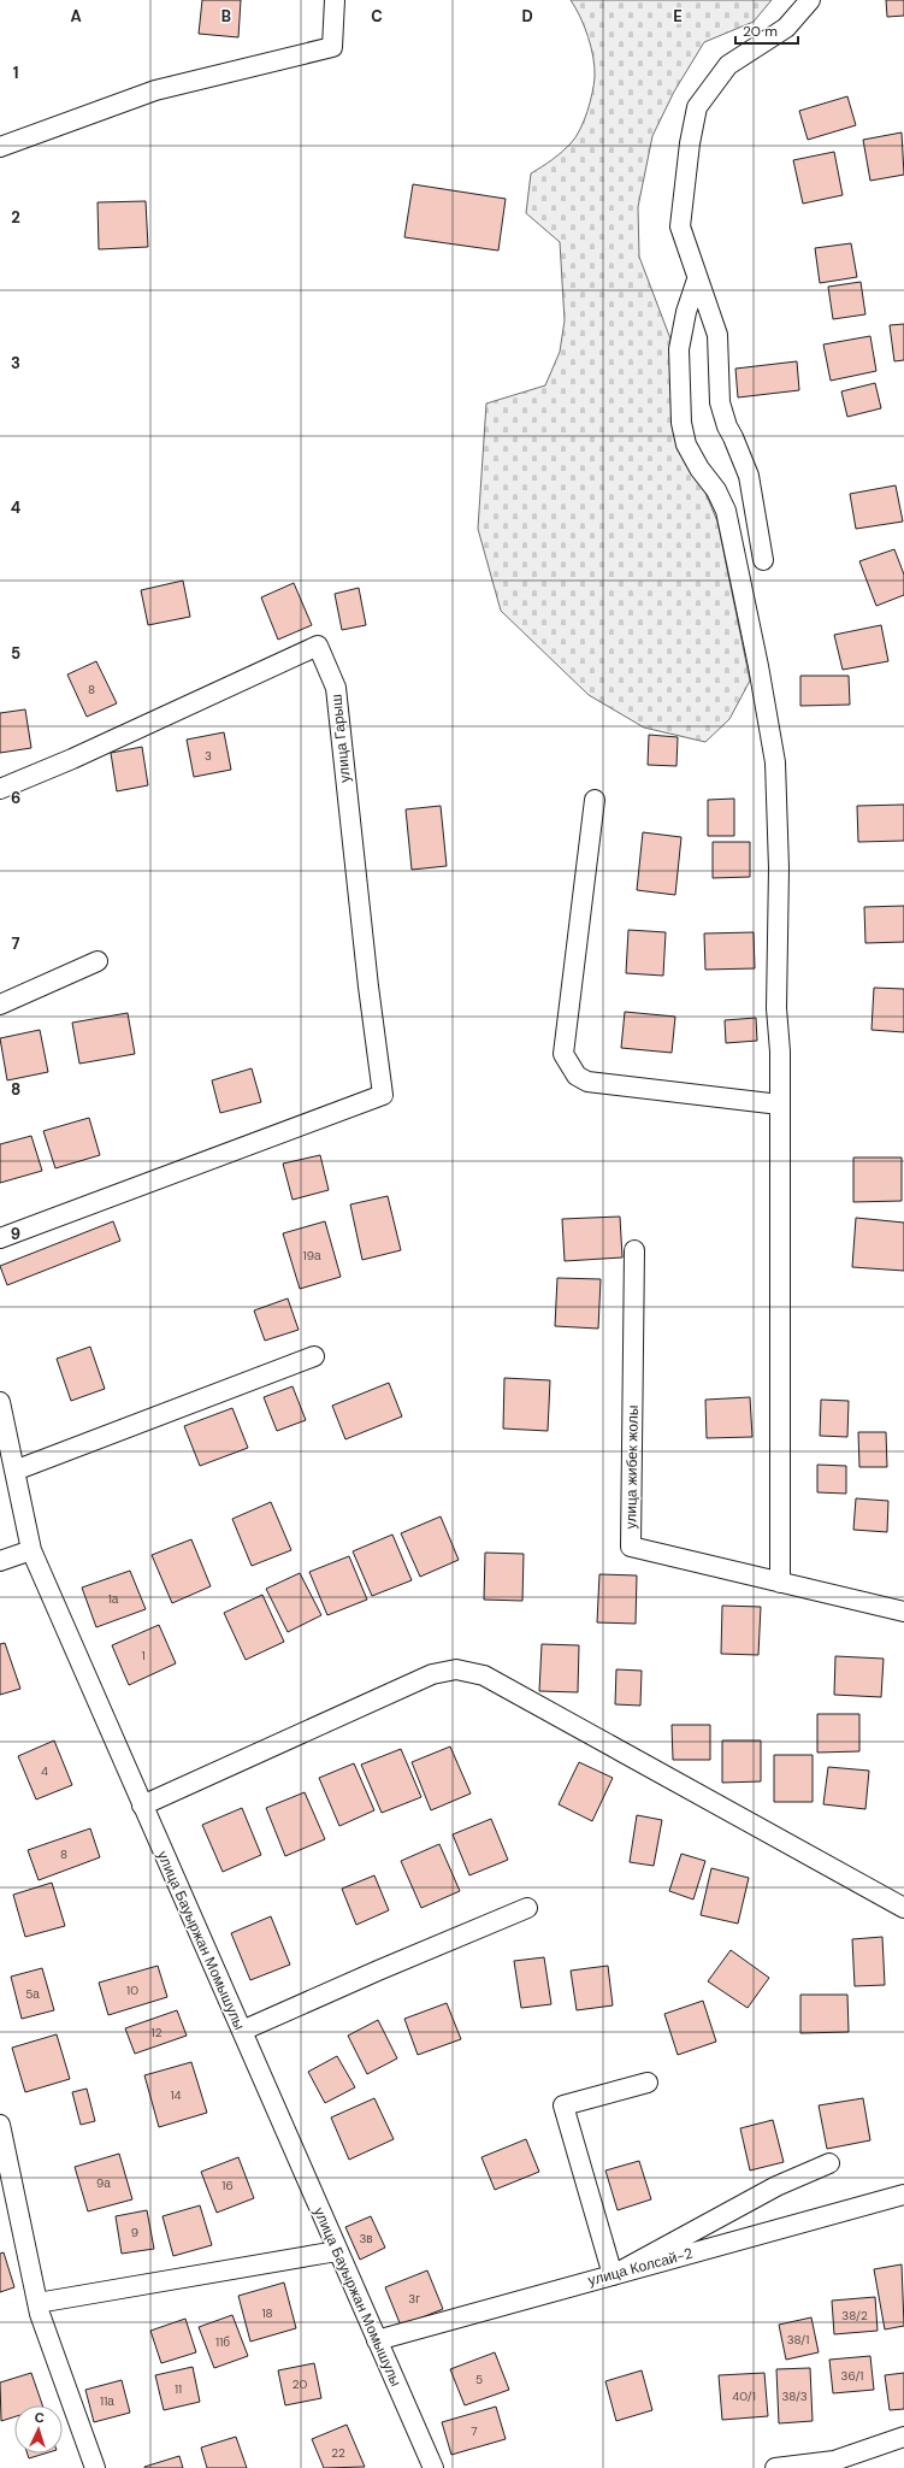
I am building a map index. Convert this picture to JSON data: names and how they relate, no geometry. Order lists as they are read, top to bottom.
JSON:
{
  "streets": {
    "street": [
      "улица Гарыш",
      "улица жибек жолы",
      "улица Бауыржан Момышулы",
      "улица Колсай-2"
    ]
  },
  "crossings": [
    ["улица Бауыржан Момышулы", "улица Колсай-2"]
  ],
  "house_numbers": [
    "8",
    "3",
    "19а",
    "1а",
    "1",
    "4",
    "8",
    "10",
    "5а",
    "12",
    "14",
    "9а",
    "16",
    "9",
    "3в",
    "3г",
    "18",
    "38/2",
    "38/1",
    "11б",
    "36/1",
    "5",
    "20",
    "11",
    "40/1",
    "38/3",
    "11а",
    "7",
    "22"
  ],
  "scale_bar": "20 m",
  "north": "top",
  "grid": {
    "columns": [
      "A",
      "B",
      "C",
      "D",
      "E"
    ],
    "rows": [
      "1",
      "2",
      "3",
      "4",
      "5",
      "6",
      "7",
      "8",
      "9"
    ]
  }
}
